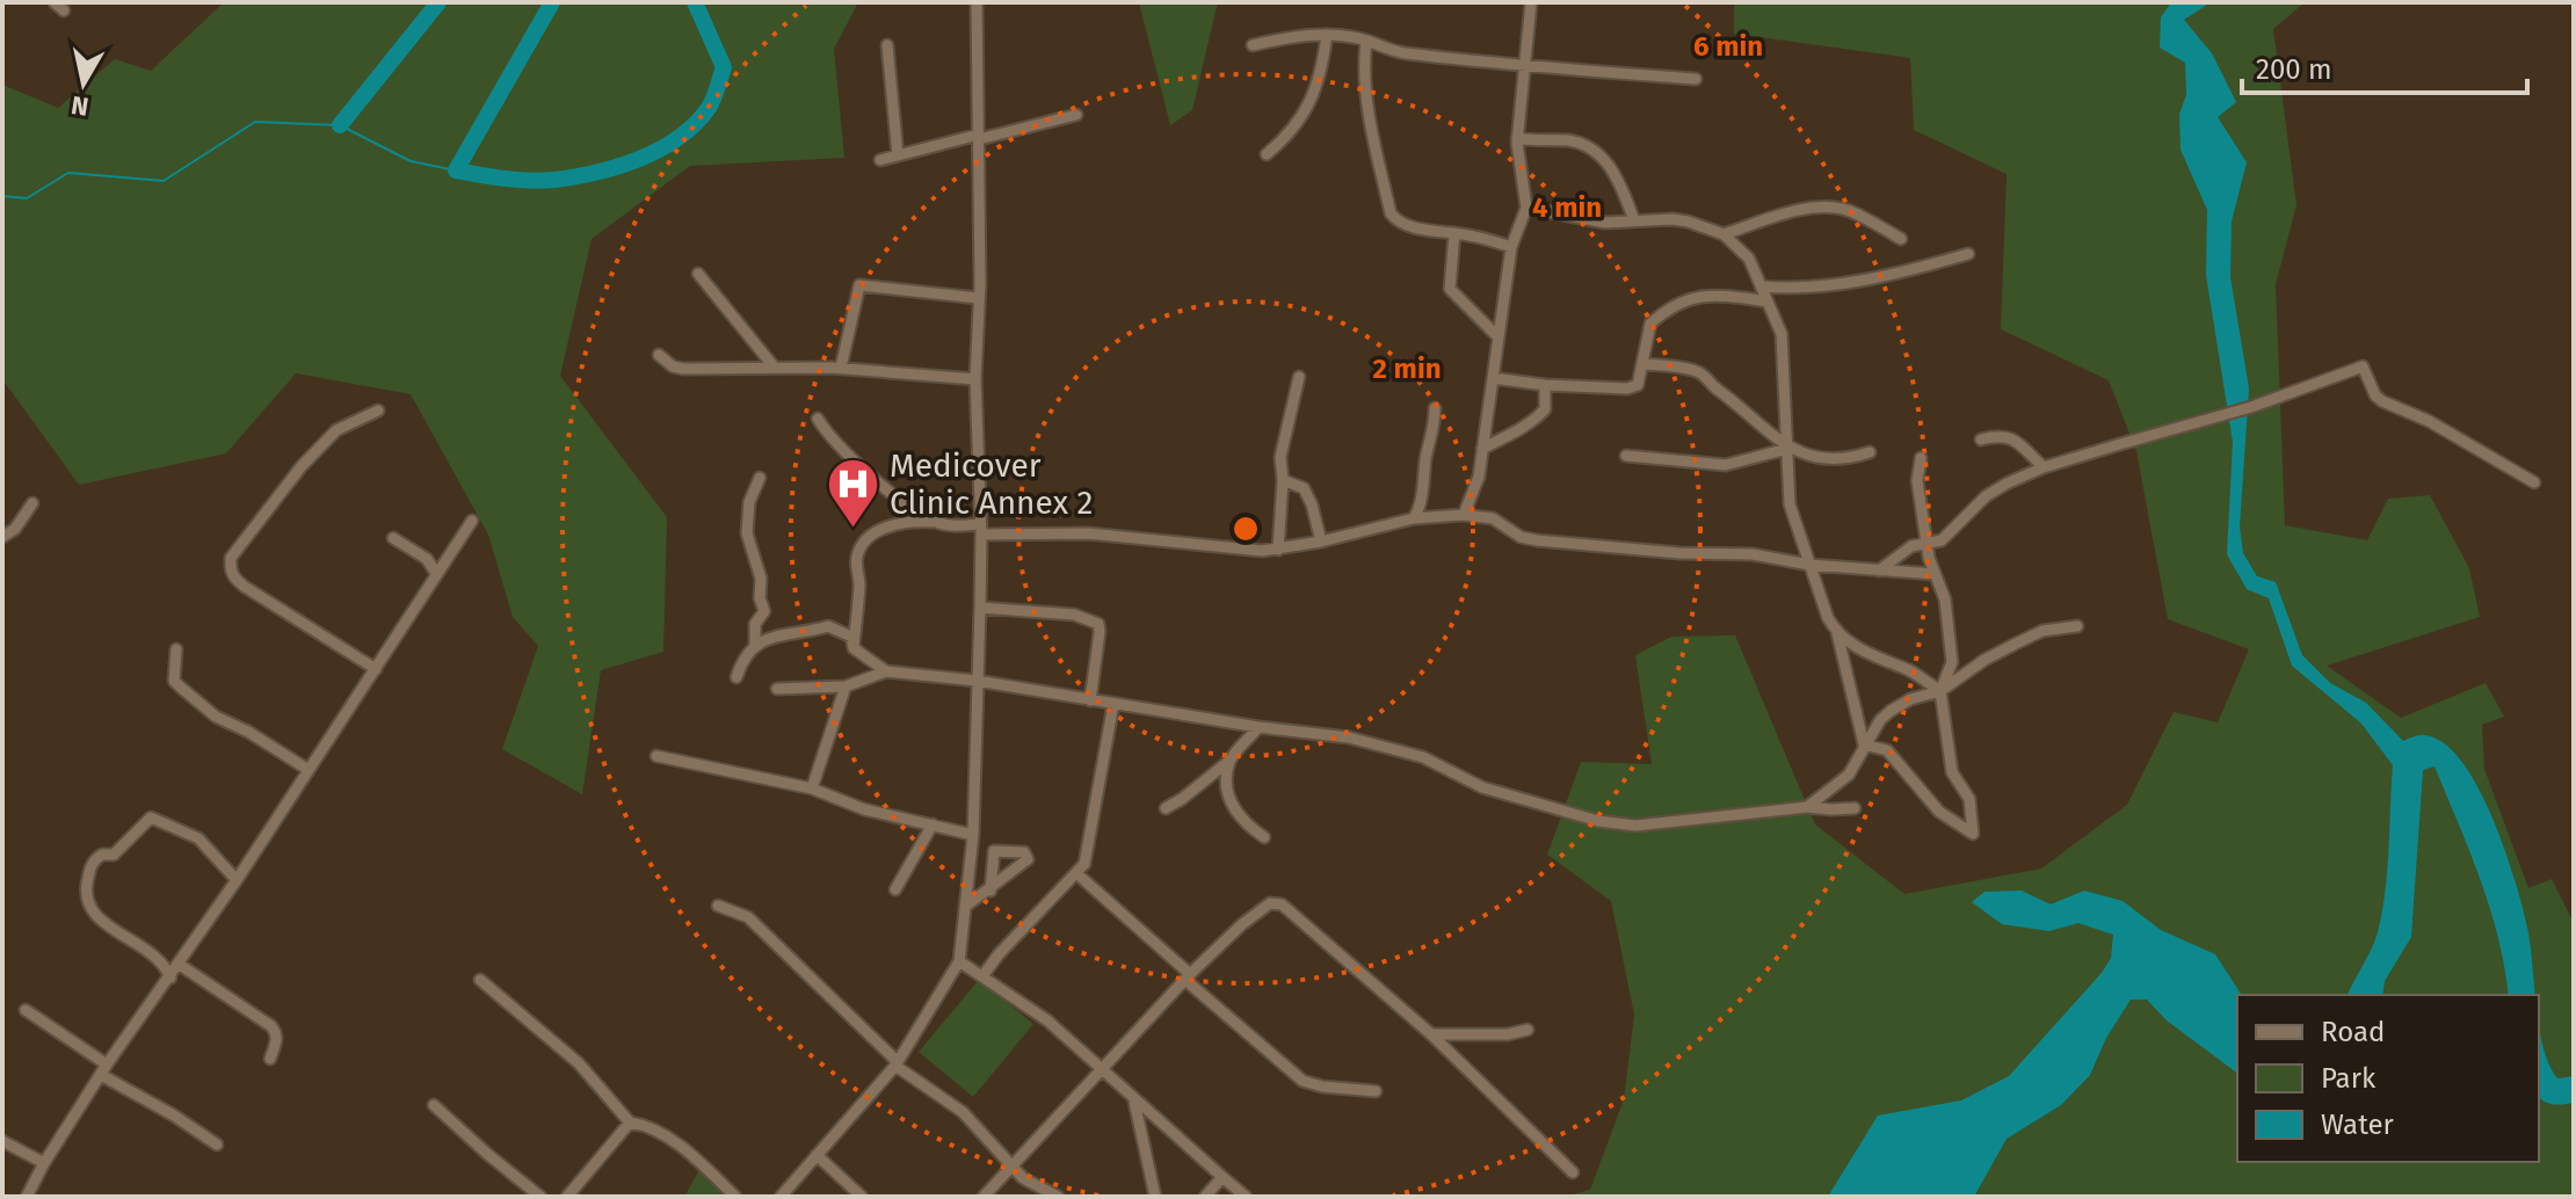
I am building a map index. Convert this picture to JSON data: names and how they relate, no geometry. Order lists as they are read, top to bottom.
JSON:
{
  "places": {
    "hospital": ["Medicover Clinic Annex 2"]
  },
  "legend": ["Road", "Park", "Water"],
  "scale_bar": "200 m",
  "north": "bottom",
  "rings": ["6 min", "4 min", "2 min"]
}
